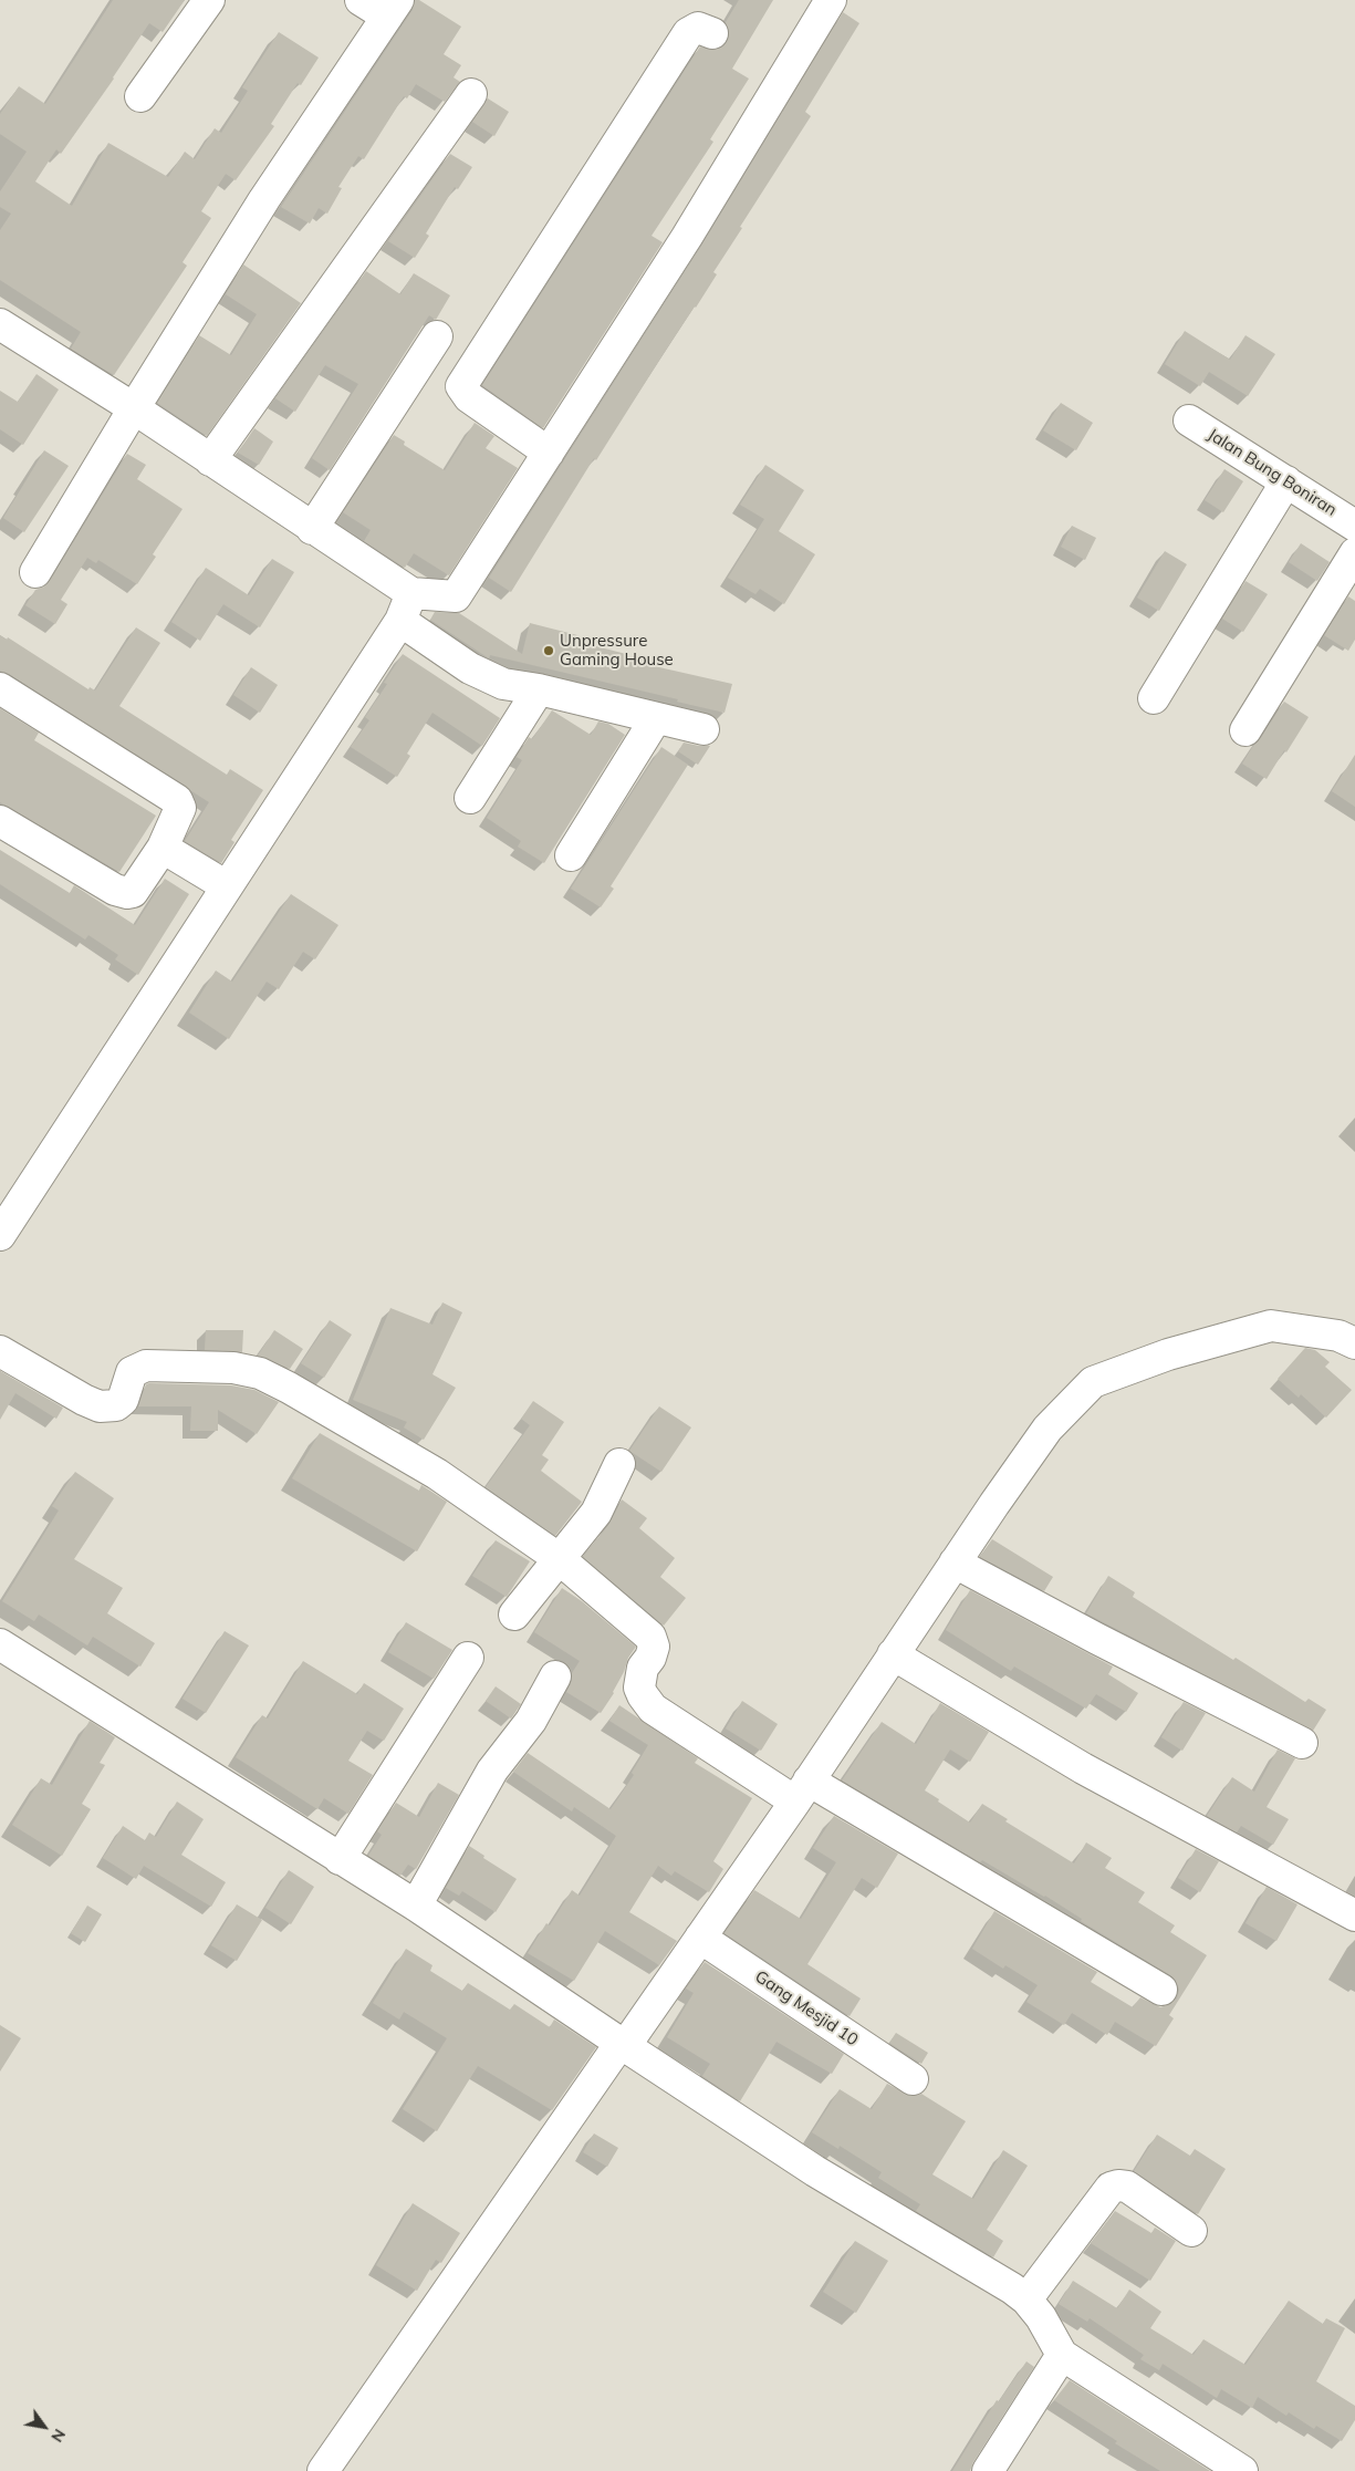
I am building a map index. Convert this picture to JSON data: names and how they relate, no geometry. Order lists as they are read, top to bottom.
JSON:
{
  "streets": {
    "street": ["Jalan Bung Boniran", "Gang Mesjid 10"]
  },
  "places": ["Unpressure Gaming House"],
  "north": "bottom right"
}
